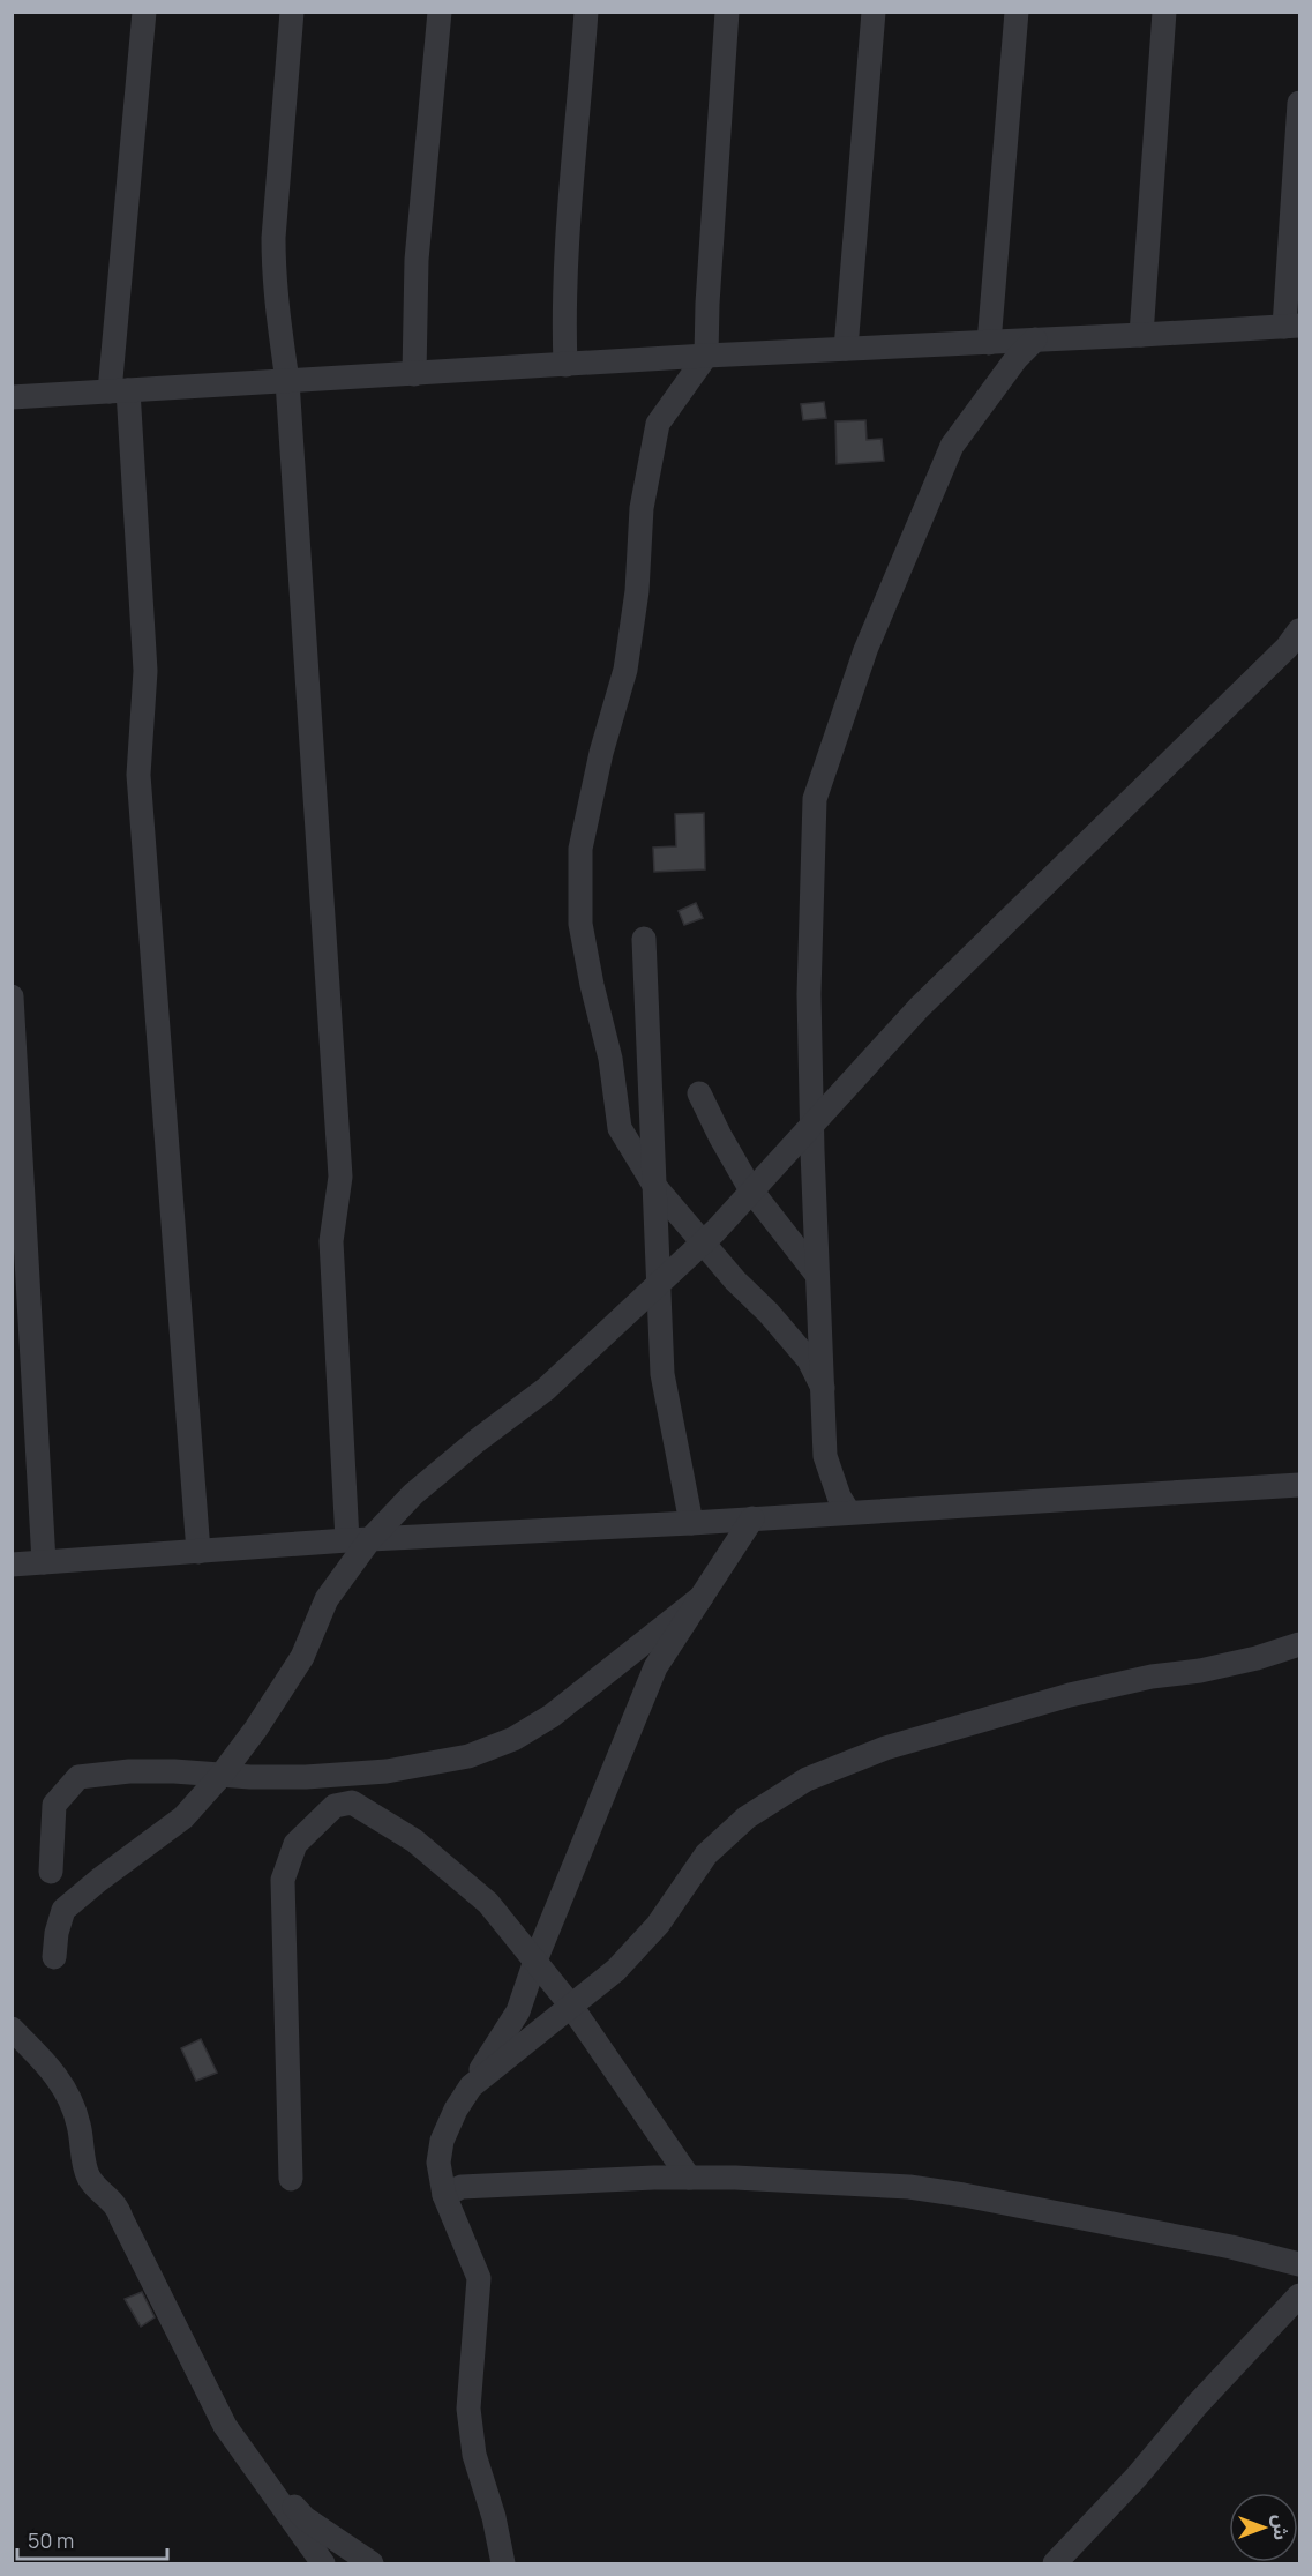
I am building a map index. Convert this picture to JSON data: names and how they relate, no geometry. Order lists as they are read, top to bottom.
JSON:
{
  "scale_bar": "50 m",
  "north": "right"
}
